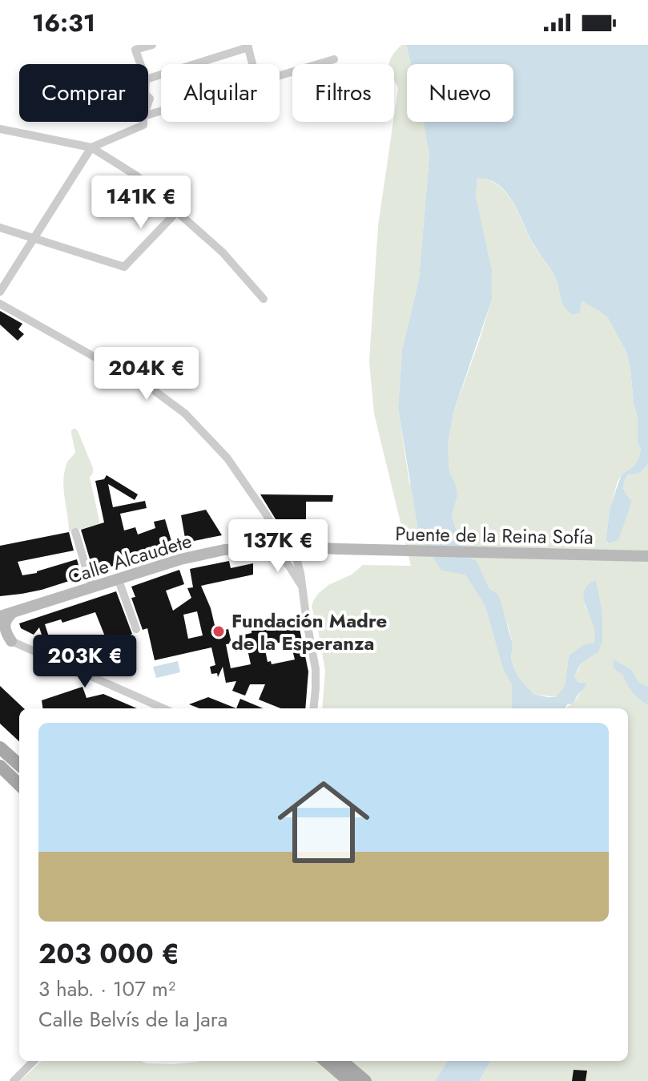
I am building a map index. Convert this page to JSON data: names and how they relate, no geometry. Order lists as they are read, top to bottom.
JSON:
{
  "streets": {
    "main road": ["Puente de la Reina Sofía", "Calle Alcaudete"]
  },
  "crossings": [
    ["Puente de la Reina Sofía", "Calle Alcaudete"]
  ],
  "places": ["Fundación Madre de la Esperanza"],
  "page": {
    "status": "16:31",
    "chip": [
      "Comprar",
      "Alquilar",
      "Filtros",
      "Nuevo"
    ],
    "price": [
      "141K €",
      "204K €",
      "137K €",
      "203K €"
    ],
    "list": [
      {
        "name": "203 000 €",
        "note": "3 hab. · 107 m² · Calle Belvís de la Jara"
      }
    ]
  }
}
